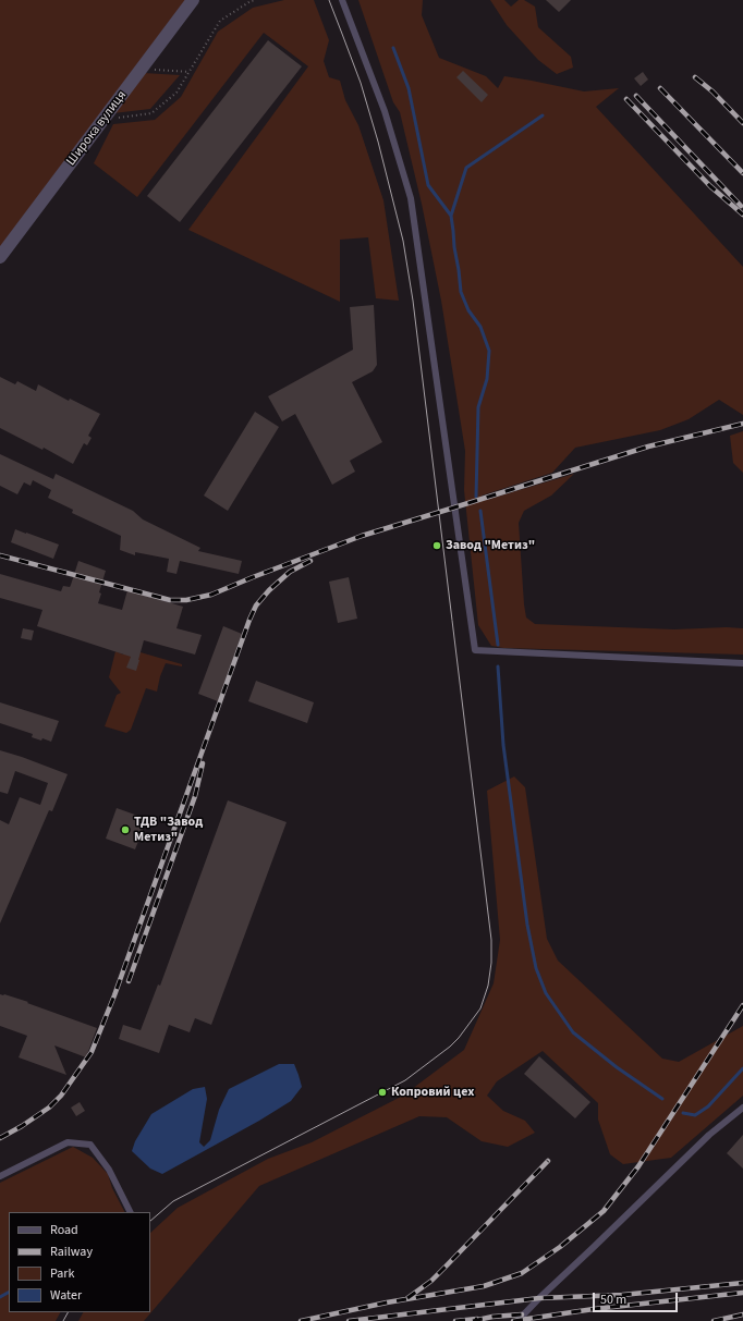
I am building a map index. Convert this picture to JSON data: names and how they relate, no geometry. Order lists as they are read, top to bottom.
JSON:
{
  "streets": {
    "street": ["Широка вулиця"]
  },
  "places": ["Завод \"Метиз\"", "ТДВ \"Завод Метиз\"", "Копровий цех"],
  "legend": [
    "Road",
    "Railway",
    "Park",
    "Water"
  ],
  "scale_bar": "50 m"
}
